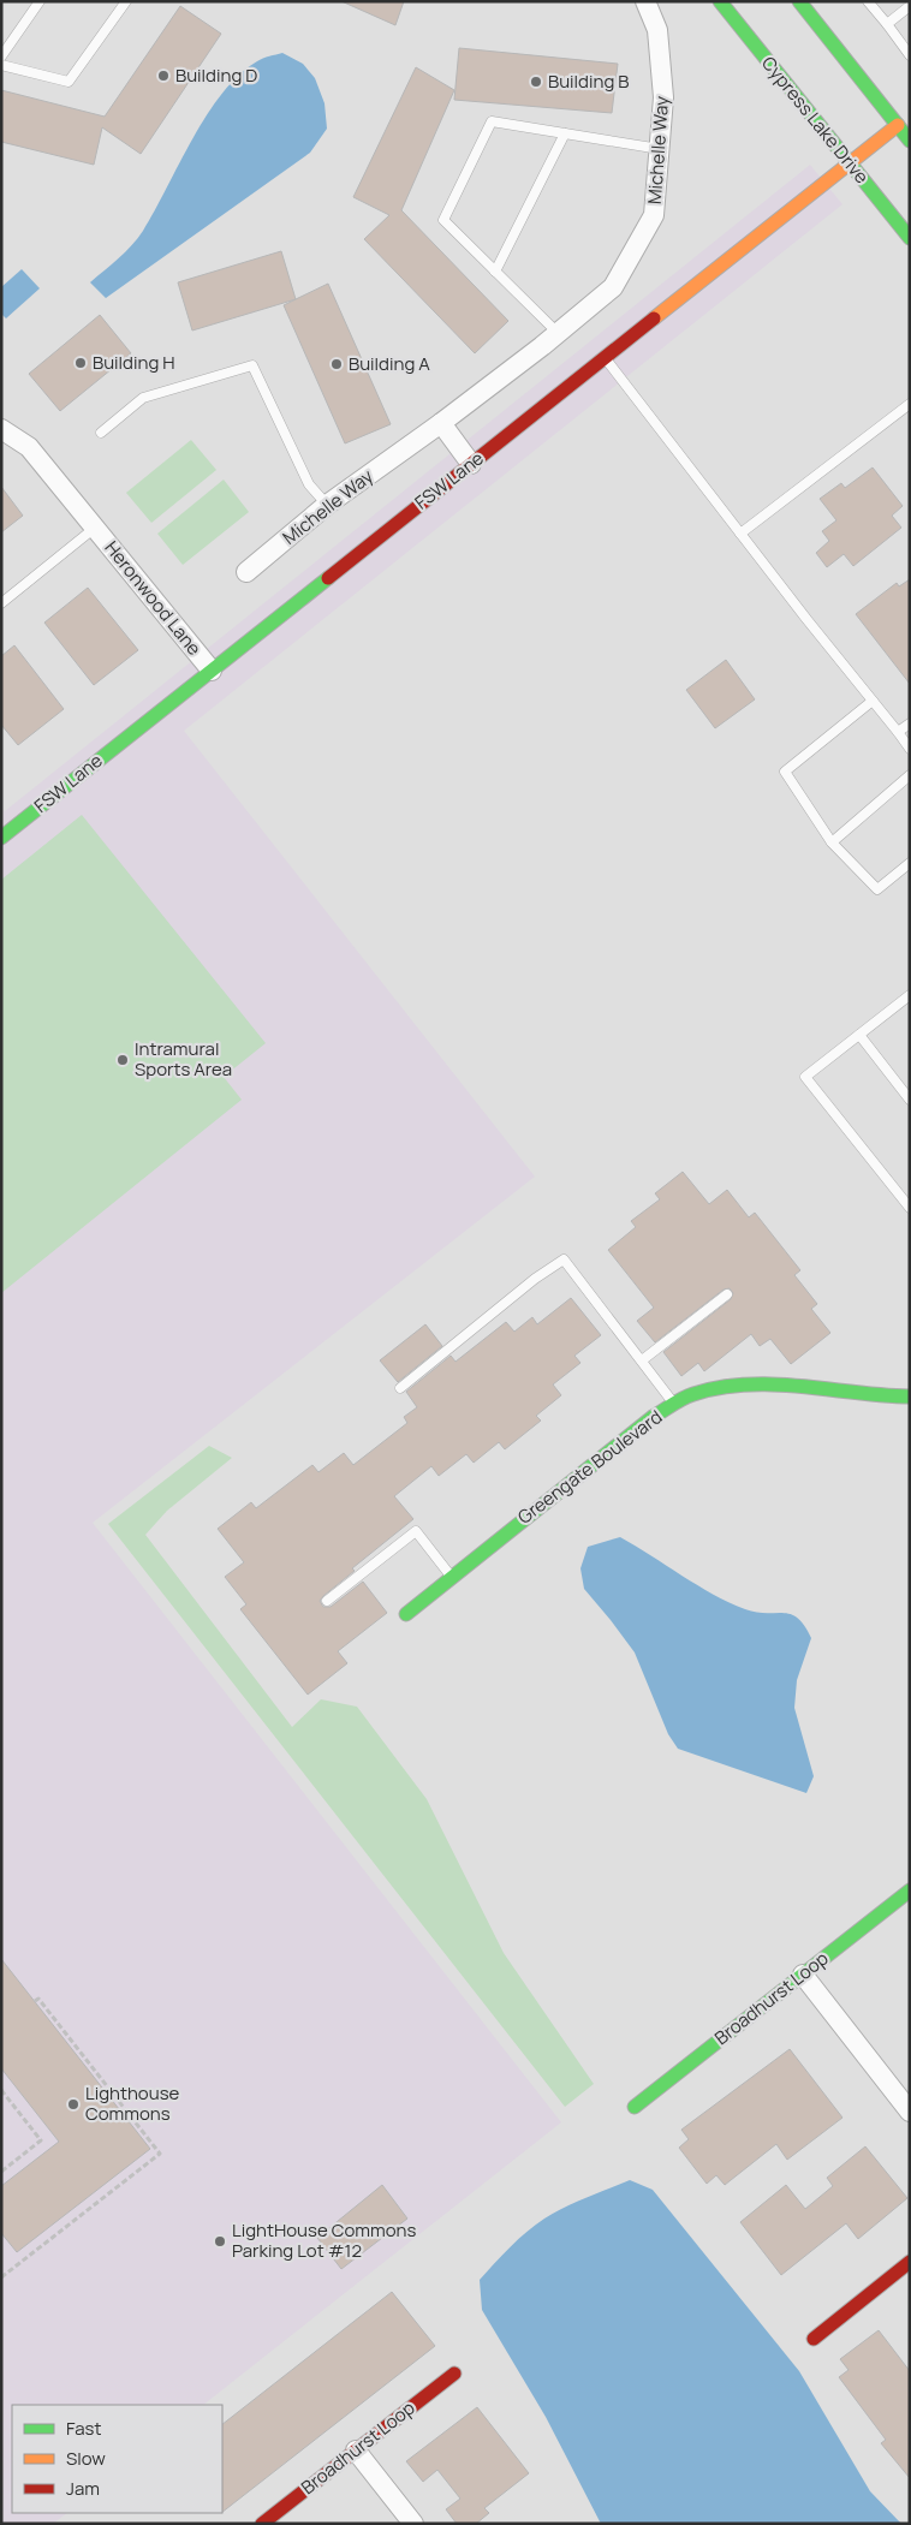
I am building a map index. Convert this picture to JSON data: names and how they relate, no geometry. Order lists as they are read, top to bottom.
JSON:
{
  "streets": {
    "street": [
      "Cypress Lake Drive",
      "Michelle Way",
      "FSW Lane",
      "Heronwood Lane",
      "Greengate Boulevard",
      "Broadhurst Loop"
    ]
  },
  "crossings": [
    ["Cypress Lake Drive", "FSW Lane"],
    ["FSW Lane", "Heronwood Lane"]
  ],
  "places": [
    "Building D",
    "Building B",
    "Building H",
    "Building A",
    "Intramural Sports Area",
    "Lighthouse Commons",
    "LightHouse Commons Parking Lot #12"
  ],
  "legend": ["Fast", "Slow", "Jam"]
}
